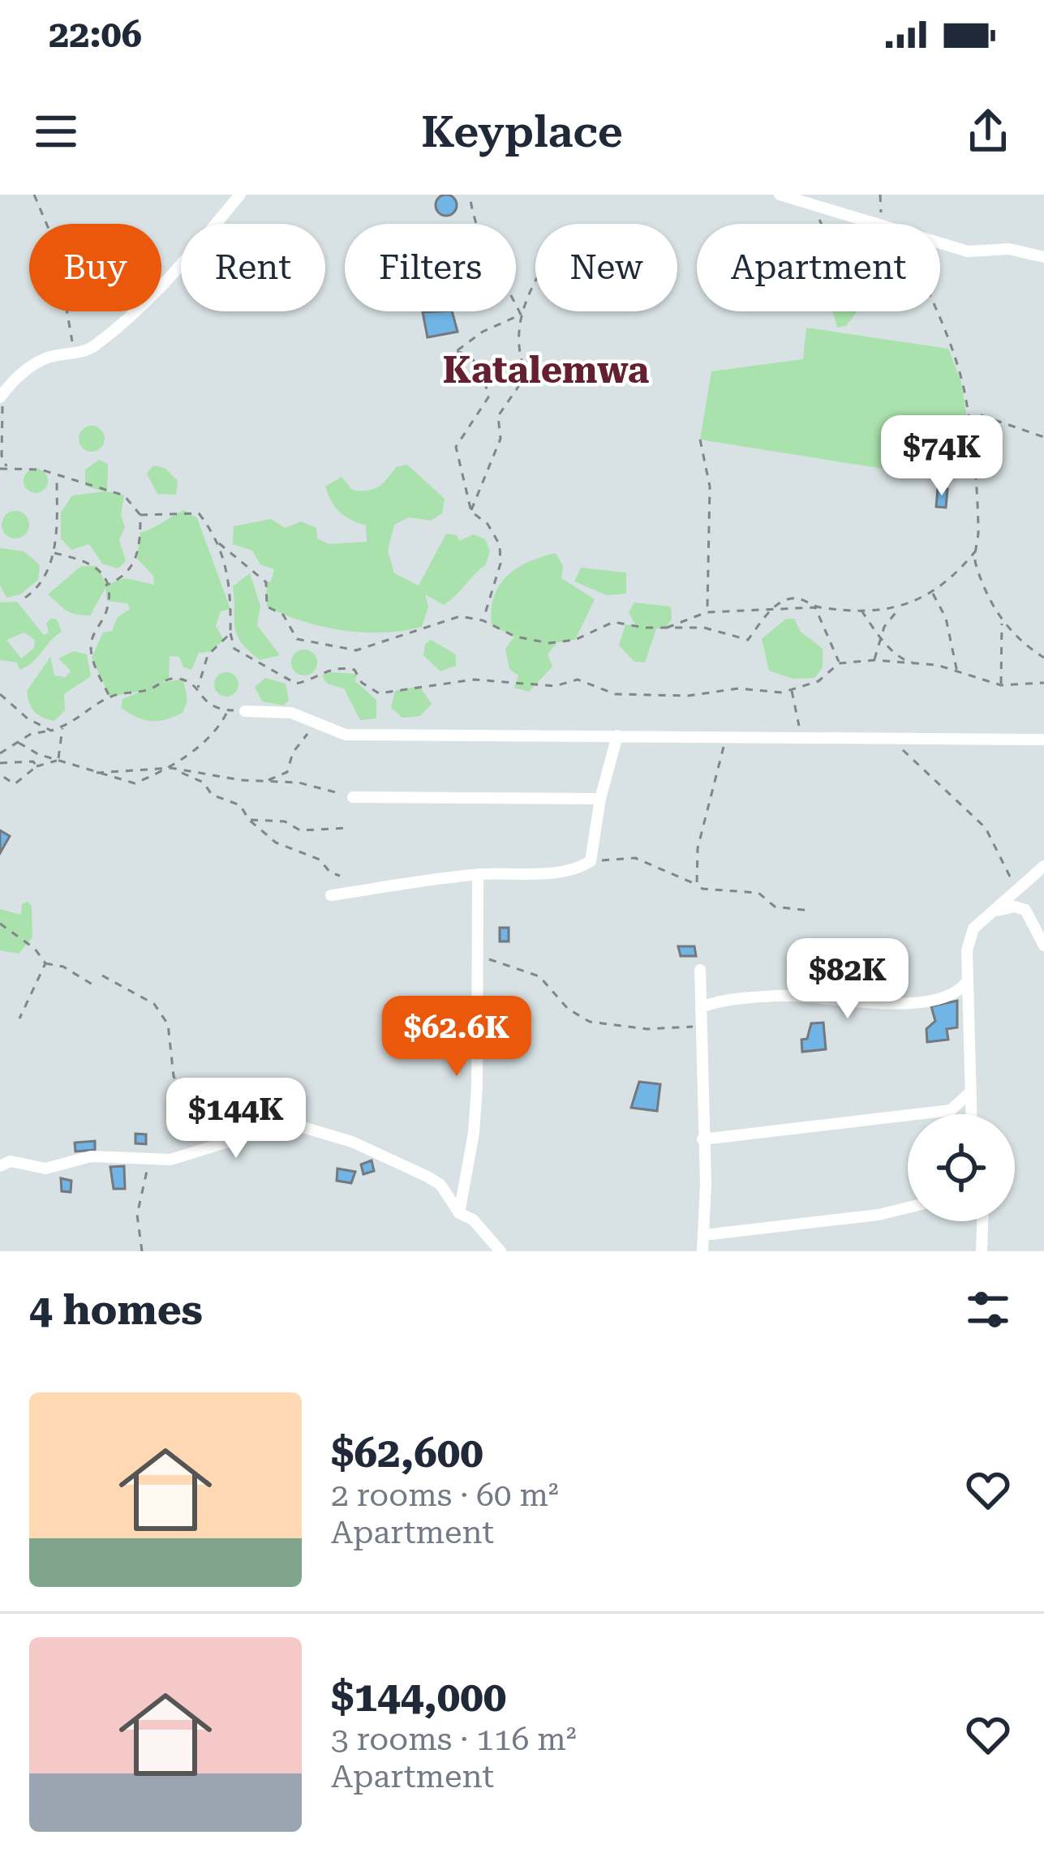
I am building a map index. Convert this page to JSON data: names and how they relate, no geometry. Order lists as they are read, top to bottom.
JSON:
{
  "districts": ["Katalemwa"],
  "page": {
    "status": "22:06",
    "header": "Keyplace",
    "chip": [
      "Buy",
      "Rent",
      "Filters",
      "New",
      "Apartment"
    ],
    "price": [
      "$74K",
      "$82K",
      "$62.6K",
      "$144K"
    ],
    "heading": "4 homes",
    "list": [
      {
        "name": "$62,600",
        "note": "2 rooms · 60 m² · Apartment"
      },
      {
        "name": "$144,000",
        "note": "3 rooms · 116 m² · Apartment"
      }
    ]
  }
}
